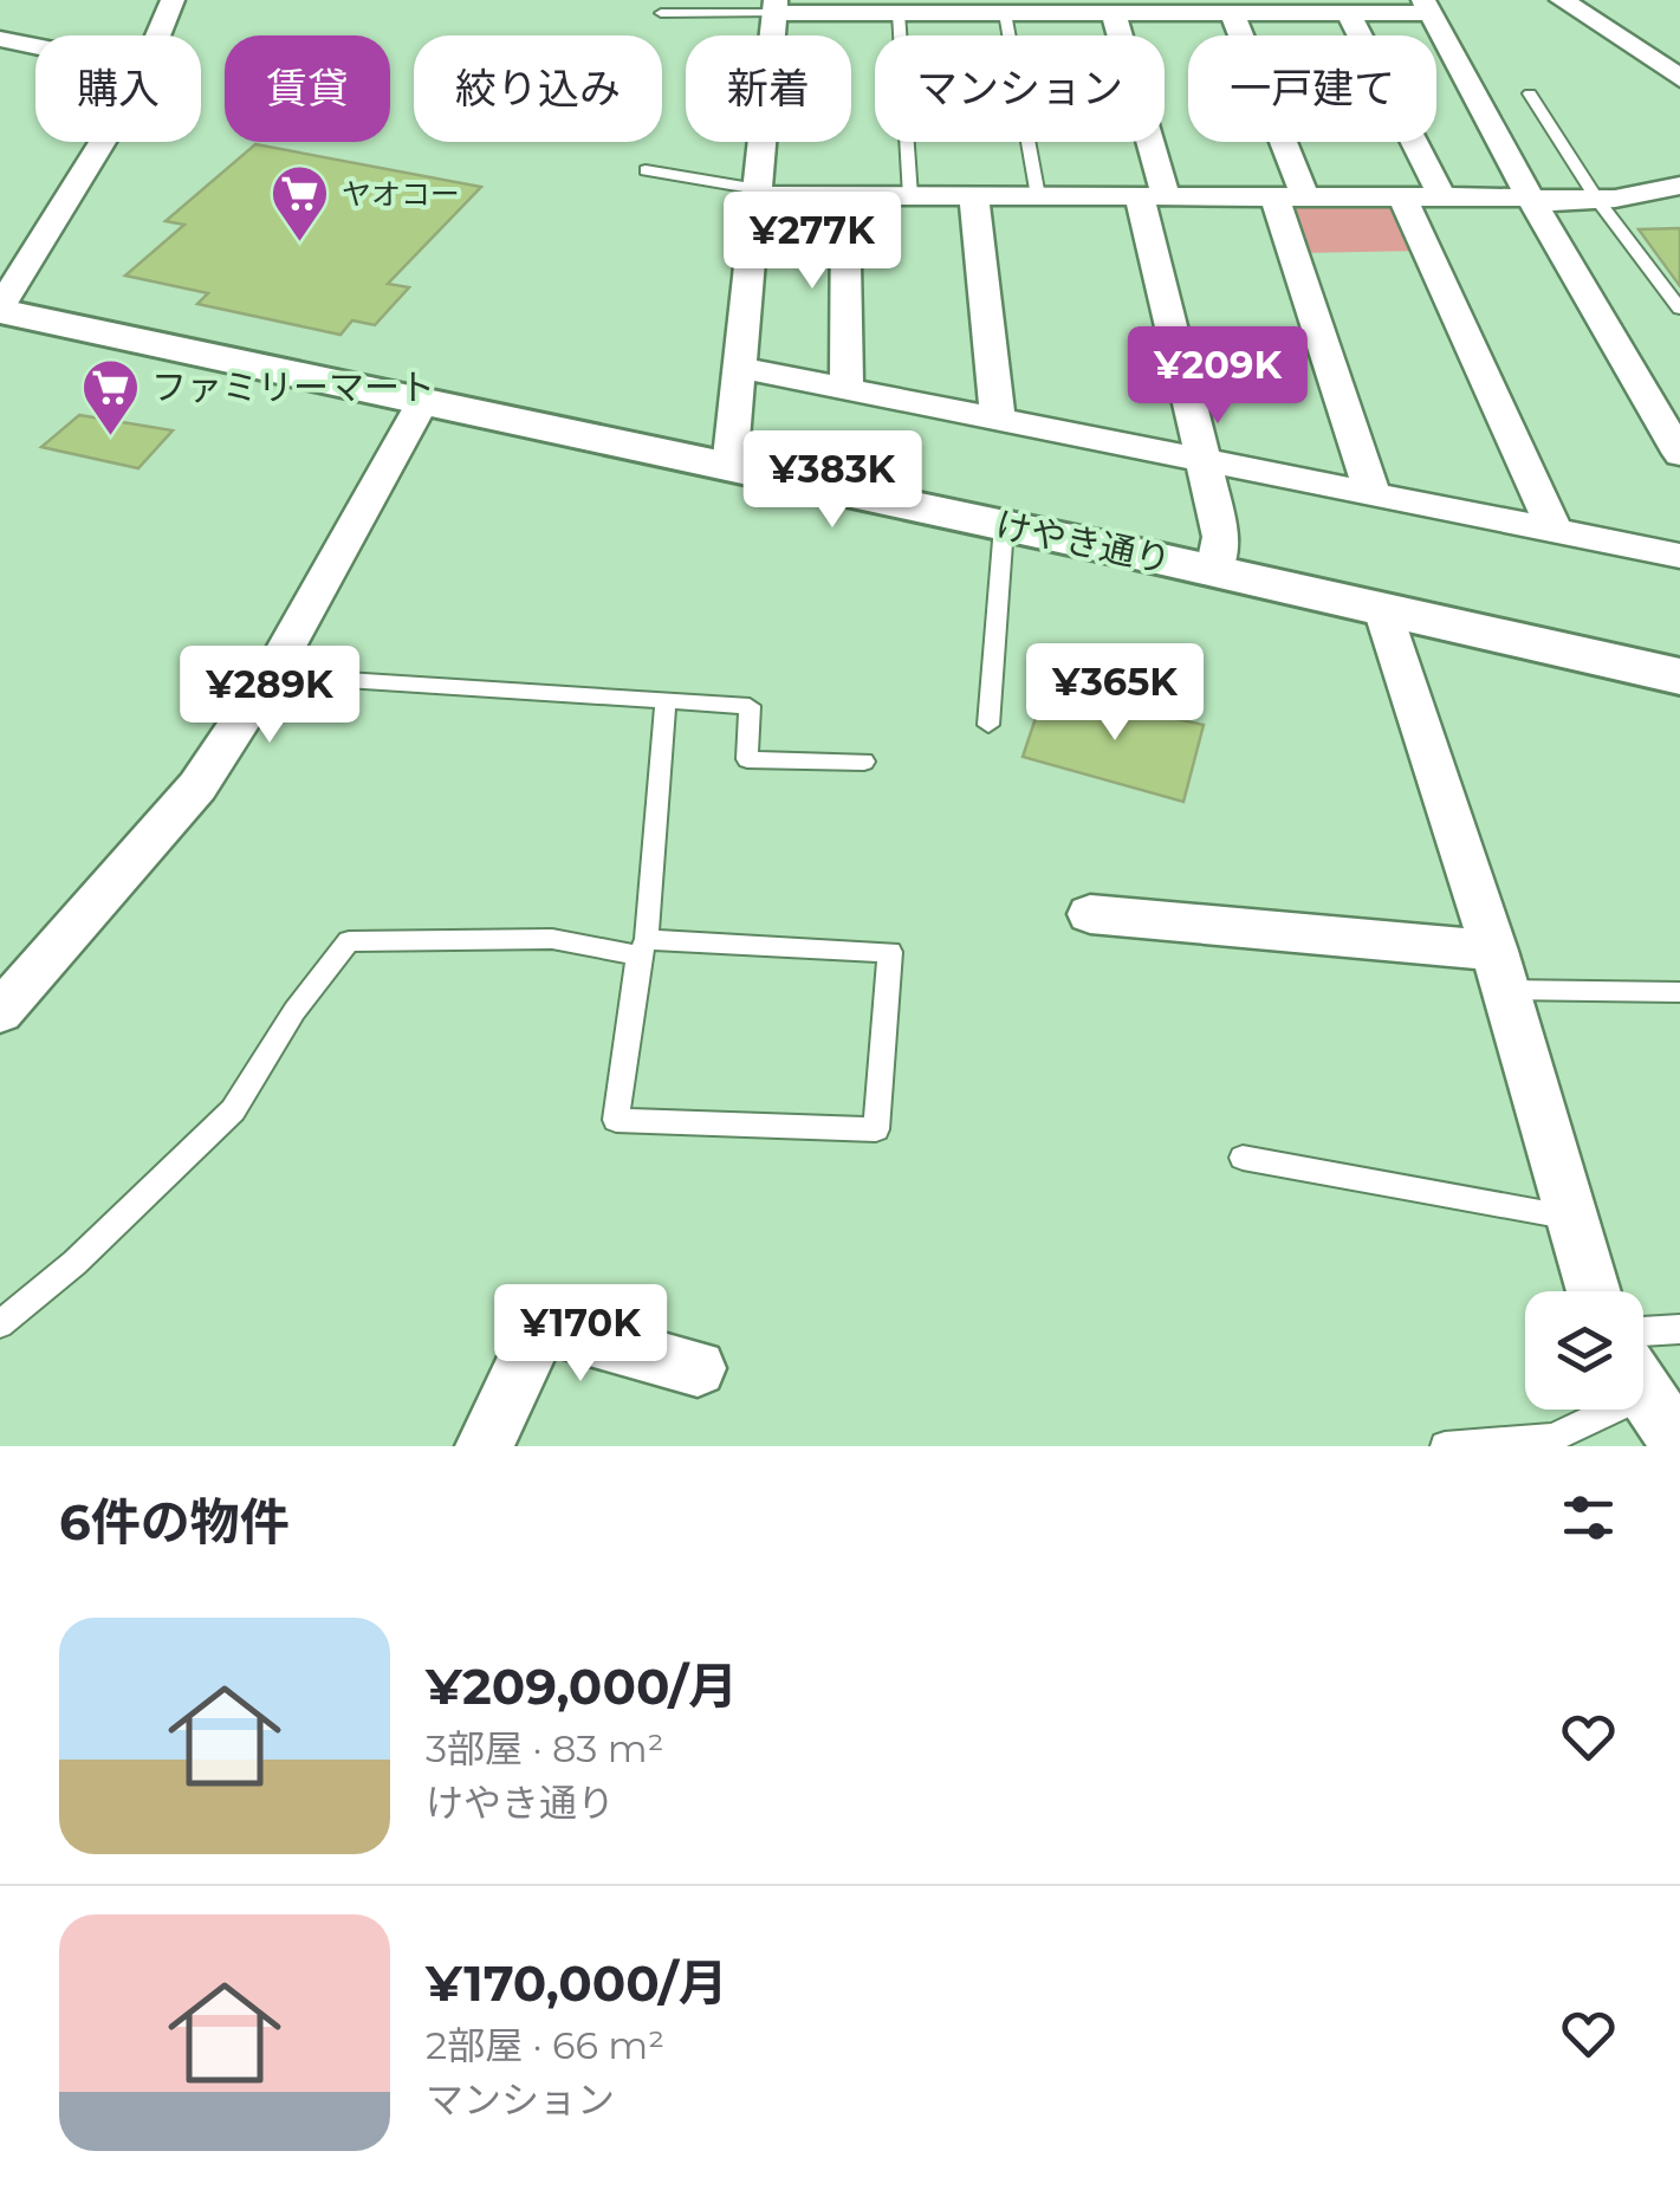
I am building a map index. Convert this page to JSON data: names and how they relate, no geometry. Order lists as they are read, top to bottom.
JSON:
{
  "streets": {
    "street": ["けやき通り"]
  },
  "places": {
    "supermarket": ["ヤオコー", "ファミリーマート"]
  },
  "page": {
    "chip": [
      "購入",
      "賃貸",
      "絞り込み",
      "新着",
      "マンション",
      "一戸建て"
    ],
    "price": [
      "¥277K",
      "¥209K",
      "¥383K",
      "¥365K",
      "¥289K",
      "¥170K"
    ],
    "heading": "6件の物件",
    "list": [
      {
        "name": "¥209,000/月",
        "note": "3部屋 · 83 m² · けやき通り"
      },
      {
        "name": "¥170,000/月",
        "note": "2部屋 · 66 m² · マンション"
      }
    ]
  }
}
